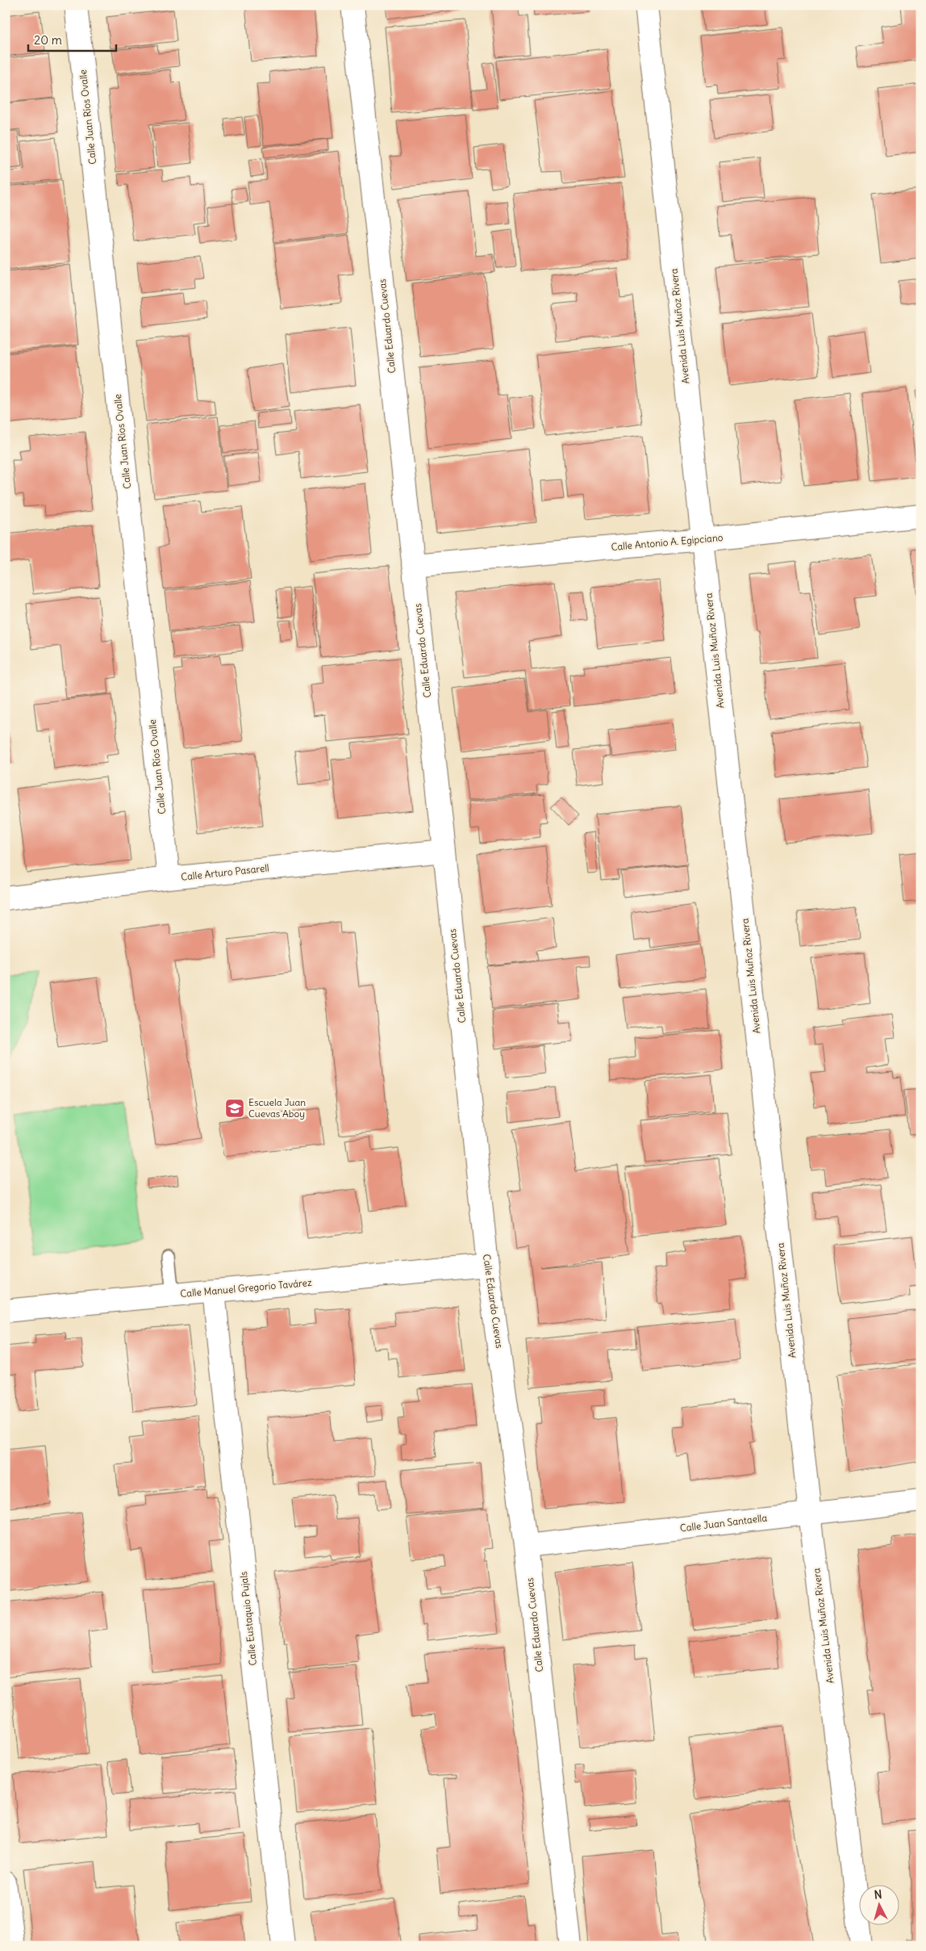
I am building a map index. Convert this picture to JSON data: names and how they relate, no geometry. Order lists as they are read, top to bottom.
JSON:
{
  "streets": {
    "street": [
      "Calle Juan Ríos Ovalle",
      "Calle Eduardo Cuevas",
      "Avenida Luis Muñoz Rivera",
      "Calle Antonio A. Egipciano",
      "Calle Arturo Pasarell",
      "Calle Manuel Gregorio Tavárez",
      "Calle Juan Santaella",
      "Calle Eustaquio Pujals"
    ]
  },
  "crossings": [
    ["Calle Juan Ríos Ovalle", "Calle Arturo Pasarell"],
    ["Calle Eduardo Cuevas", "Calle Antonio A. Egipciano"],
    ["Calle Eduardo Cuevas", "Calle Arturo Pasarell"],
    ["Calle Eduardo Cuevas", "Calle Manuel Gregorio Tavárez"],
    ["Calle Eduardo Cuevas", "Calle Juan Santaella"],
    ["Avenida Luis Muñoz Rivera", "Calle Antonio A. Egipciano"],
    ["Avenida Luis Muñoz Rivera", "Calle Juan Santaella"],
    ["Calle Manuel Gregorio Tavárez", "Calle Eustaquio Pujals"]
  ],
  "places": {
    "school or university": ["Escuela Juan Cuevas Aboy"]
  },
  "scale_bar": "20 m",
  "north": "top"
}
